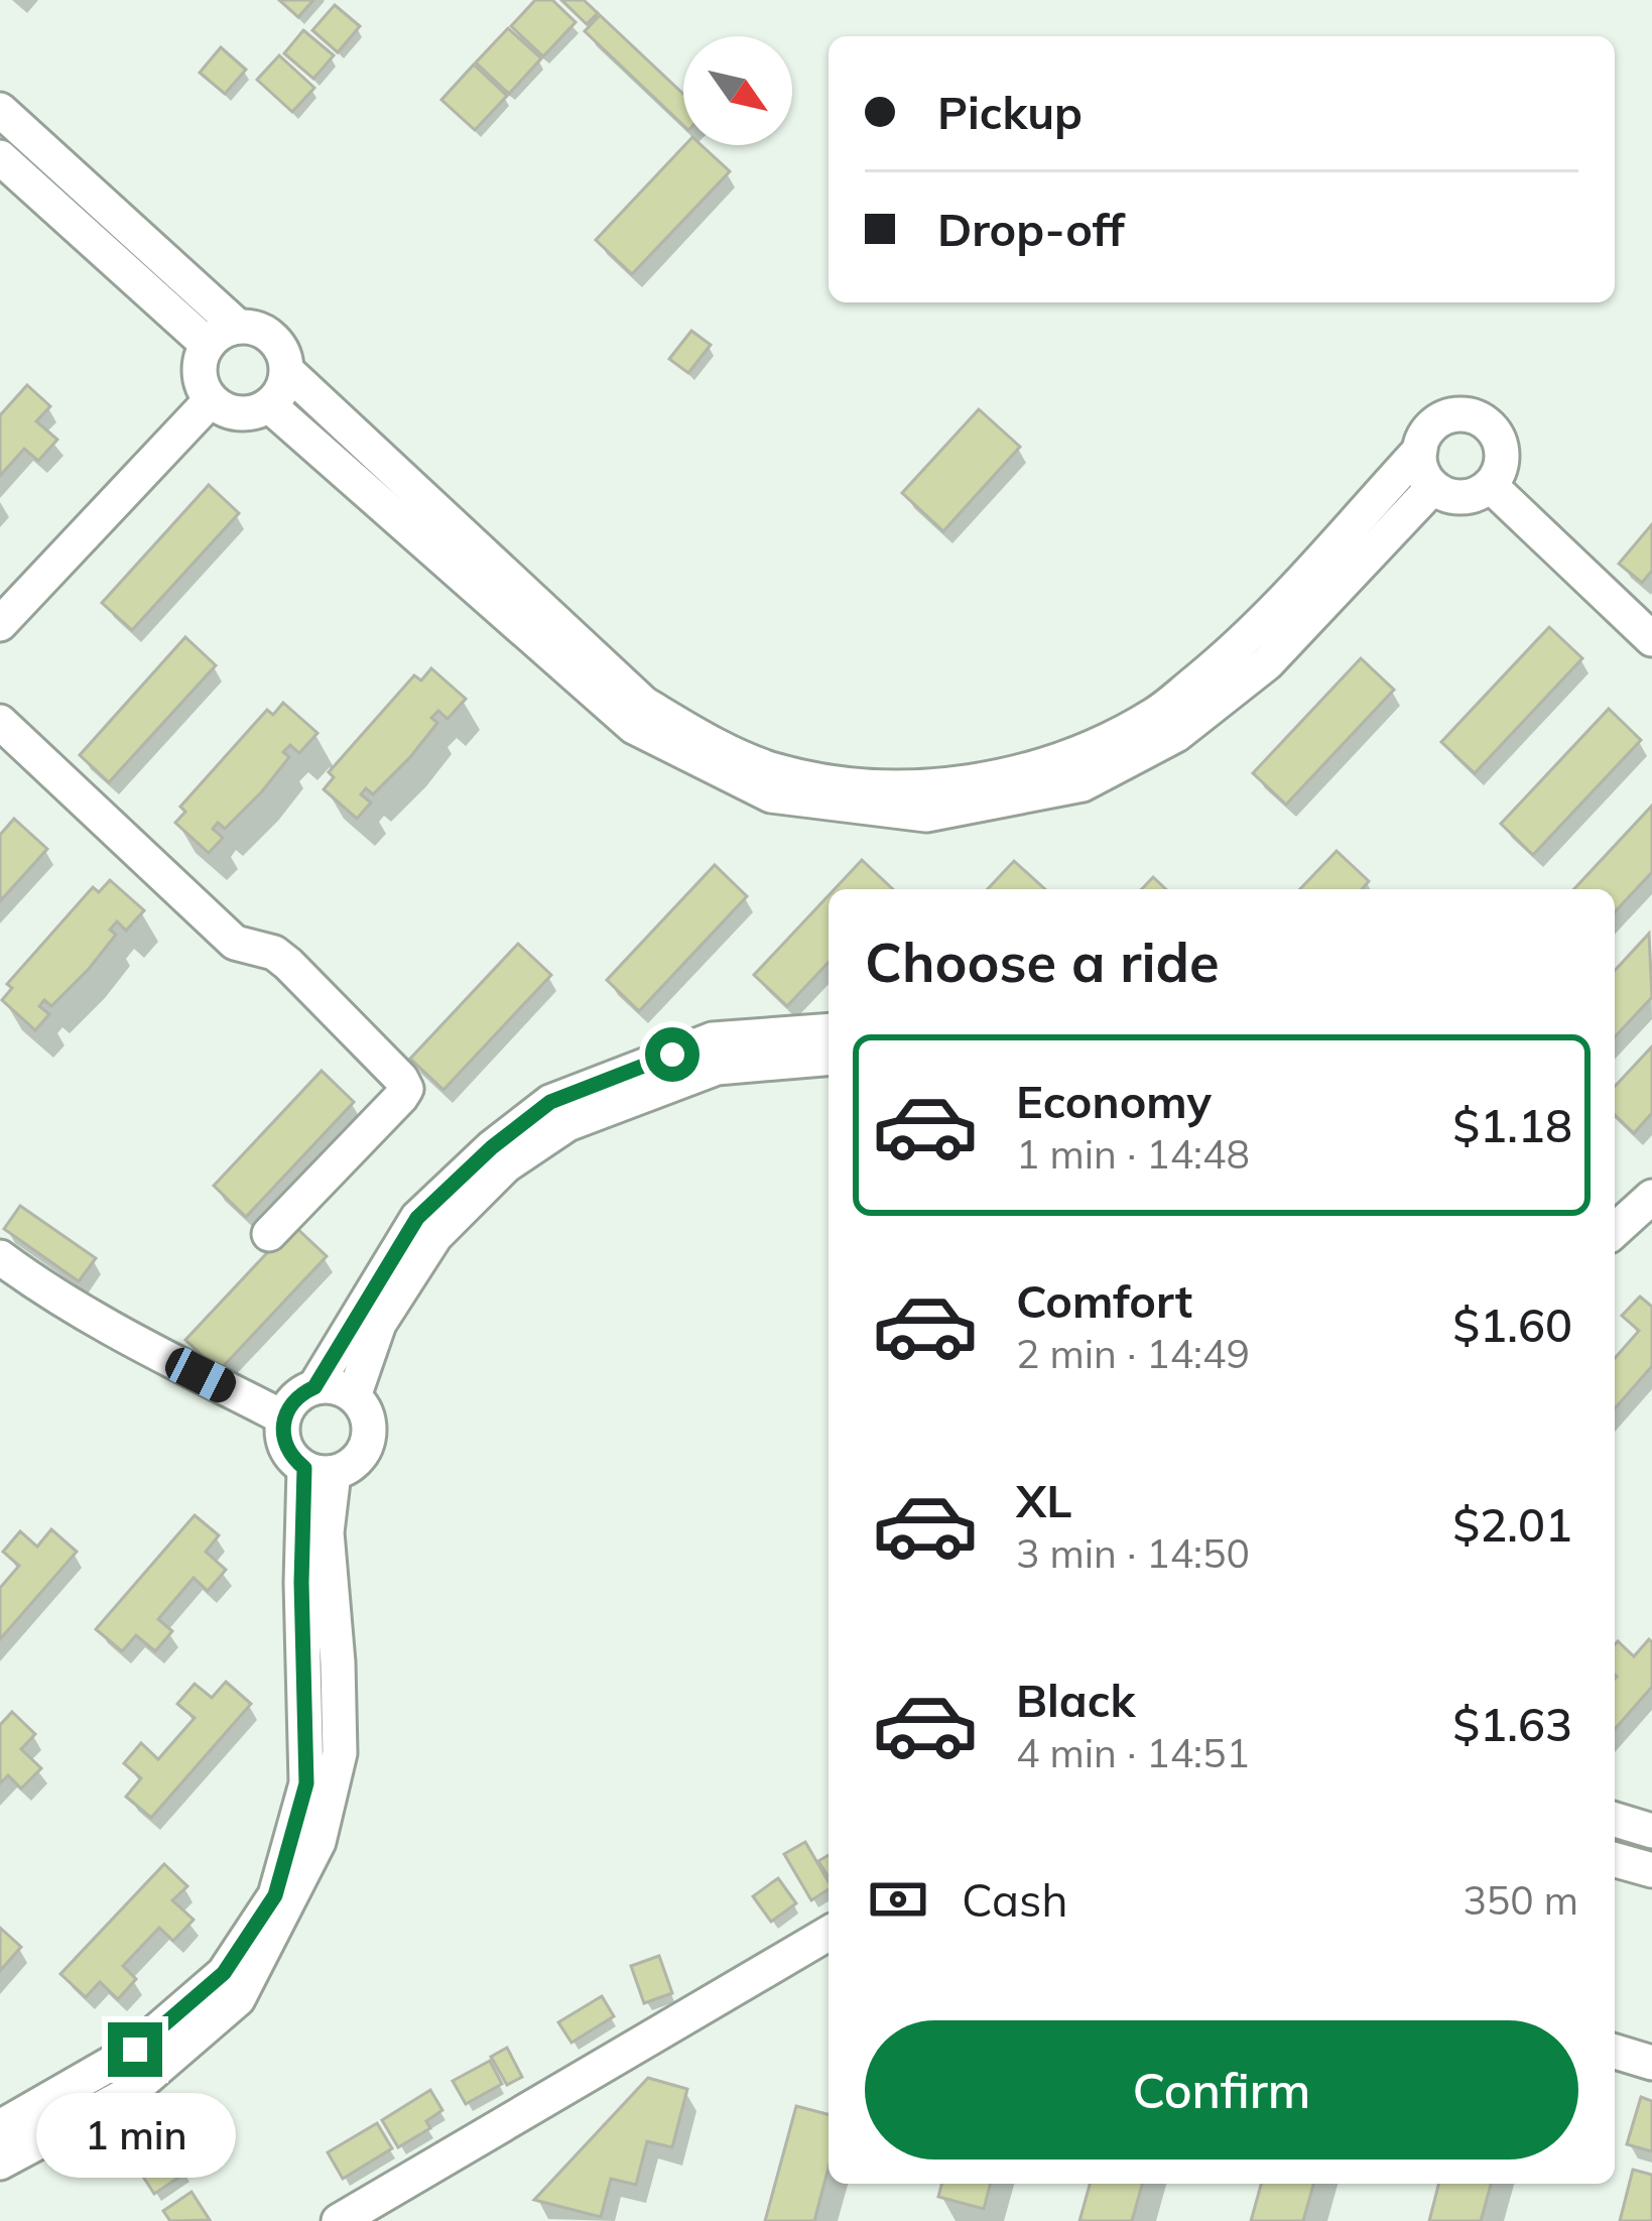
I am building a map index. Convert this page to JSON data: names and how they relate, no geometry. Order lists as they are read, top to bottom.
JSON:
{
  "north": "bottom right",
  "page": {
    "banner": ["Pickup", "Drop-off"],
    "heading": "Choose a ride",
    "list": [
      {
        "name": "Economy",
        "note": "1 min · 14:48",
        "value": "$1.18"
      },
      {
        "name": "Comfort",
        "note": "2 min · 14:49",
        "value": "$1.60"
      },
      {
        "name": "XL",
        "note": "3 min · 14:50",
        "value": "$2.01"
      },
      {
        "name": "Black",
        "note": "4 min · 14:51",
        "value": "$1.63"
      }
    ],
    "pay": ["Cash", "350 m"],
    "buttons": "Confirm",
    "bubble": "1 min"
  }
}
